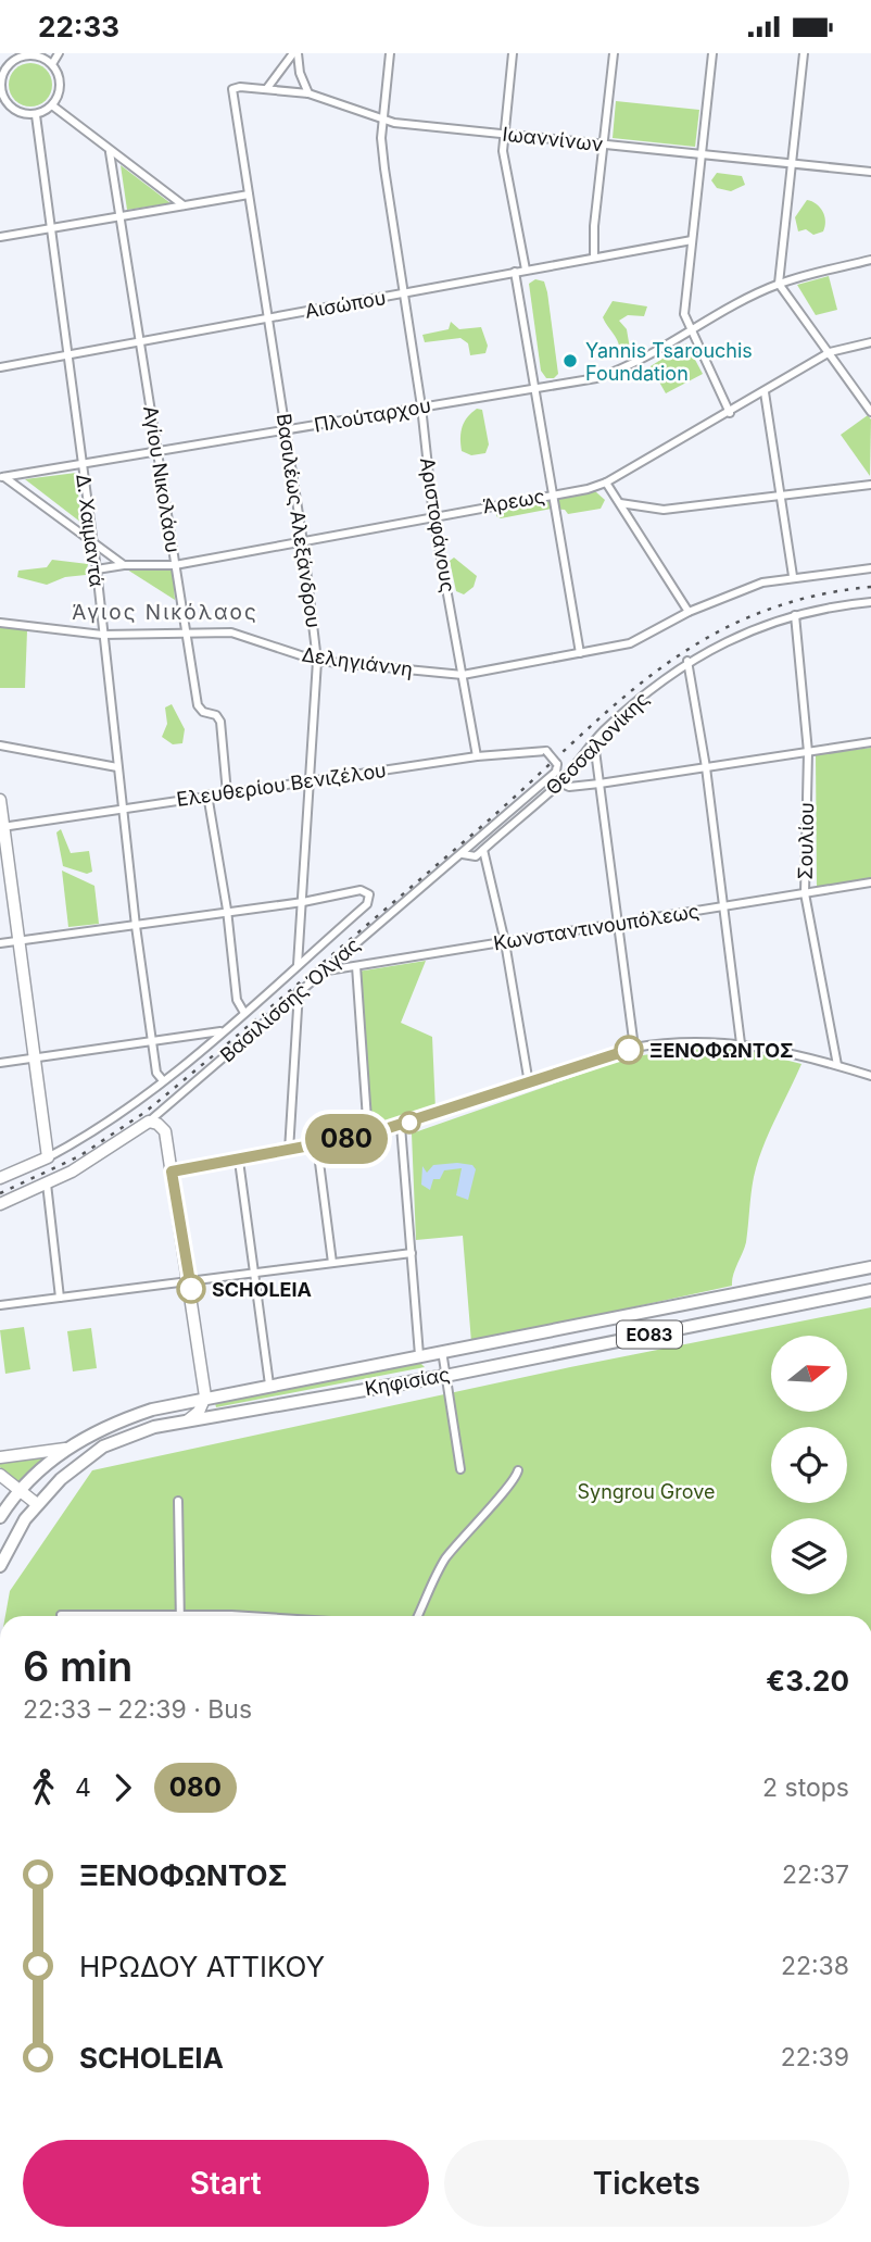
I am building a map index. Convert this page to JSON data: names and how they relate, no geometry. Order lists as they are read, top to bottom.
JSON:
{
  "streets": {
    "main road": ["ΕΟ83", "Κηφισίας"],
    "street": [
      "Ιωαννίνων",
      "Αισώπου",
      "Πλούταρχου",
      "Αγίου Νικολάου",
      "Άρεως",
      "Βασιλέως Αλεξάνδρου",
      "Αριστοφάνους",
      "Δ. Χαιμαντά",
      "Δεληγιάννη",
      "Θεσσαλονίκης",
      "Ελευθερίου Βενιζέλου",
      "Σουλίου",
      "Κωνσταντινουπόλεως",
      "Βασιλίσσης Όλγας"
    ]
  },
  "crossings": [
    ["Ιωαννίνων", "Βασιλέως Αλεξάνδρου"],
    ["Ιωαννίνων", "Αριστοφάνους"],
    ["Αισώπου", "Αγίου Νικολάου"],
    ["Αισώπου", "Βασιλέως Αλεξάνδρου"],
    ["Αισώπου", "Αριστοφάνους"],
    ["Αισώπου", "Δ. Χαιμαντά"],
    ["Πλούταρχου", "Αγίου Νικολάου"],
    ["Πλούταρχου", "Βασιλέως Αλεξάνδρου"],
    ["Πλούταρχου", "Αριστοφάνους"],
    ["Πλούταρχου", "Δ. Χαιμαντά"],
    ["Αγίου Νικολάου", "Άρεως"],
    ["Αγίου Νικολάου", "Δεληγιάννη"],
    ["Αγίου Νικολάου", "Ελευθερίου Βενιζέλου"],
    ["Άρεως", "Βασιλέως Αλεξάνδρου"],
    ["Άρεως", "Αριστοφάνους"],
    ["Άρεως", "Δ. Χαιμαντά"],
    ["Βασιλέως Αλεξάνδρου", "Δεληγιάννη"],
    ["Βασιλέως Αλεξάνδρου", "Ελευθερίου Βενιζέλου"],
    ["Αριστοφάνους", "Δεληγιάννη"],
    ["Αριστοφάνους", "Ελευθερίου Βενιζέλου"],
    ["Δ. Χαιμαντά", "Δεληγιάννη"],
    ["Δ. Χαιμαντά", "Ελευθερίου Βενιζέλου"],
    ["Θεσσαλονίκης", "Σουλίου"],
    ["Θεσσαλονίκης", "Βασιλίσσης Όλγας"],
    ["Ελευθερίου Βενιζέλου", "Βασιλίσσης Όλγας"],
    ["Σουλίου", "Κωνσταντινουπόλεως"],
    ["Κωνσταντινουπόλεως", "Βασιλίσσης Όλγας"]
  ],
  "districts": ["Άγιος Νικόλαος"],
  "parks": ["Syngrou Grove"],
  "places": ["Yannis Tsarouchis Foundation", "ΞΕΝΟΦΩΝΤΟΣ", "SCHOLEIA"],
  "lines": ["bus line 080"],
  "north": "right",
  "page": {
    "status": "22:33",
    "on_map": "080",
    "heading": ["6 min", "22:33 – 22:39 · Bus", "€3.20"],
    "legs": ["4", "080", "2 stops"],
    "list": [
      {
        "name": "ΞΕΝΟΦΩΝΤΟΣ",
        "value": "22:37"
      },
      {
        "name": "ΗΡΩΔΟΥ ΑΤΤΙΚΟΥ",
        "value": "22:38"
      },
      {
        "name": "SCHOLEIA",
        "value": "22:39"
      }
    ],
    "buttons": ["Start", "Tickets"]
  }
}
